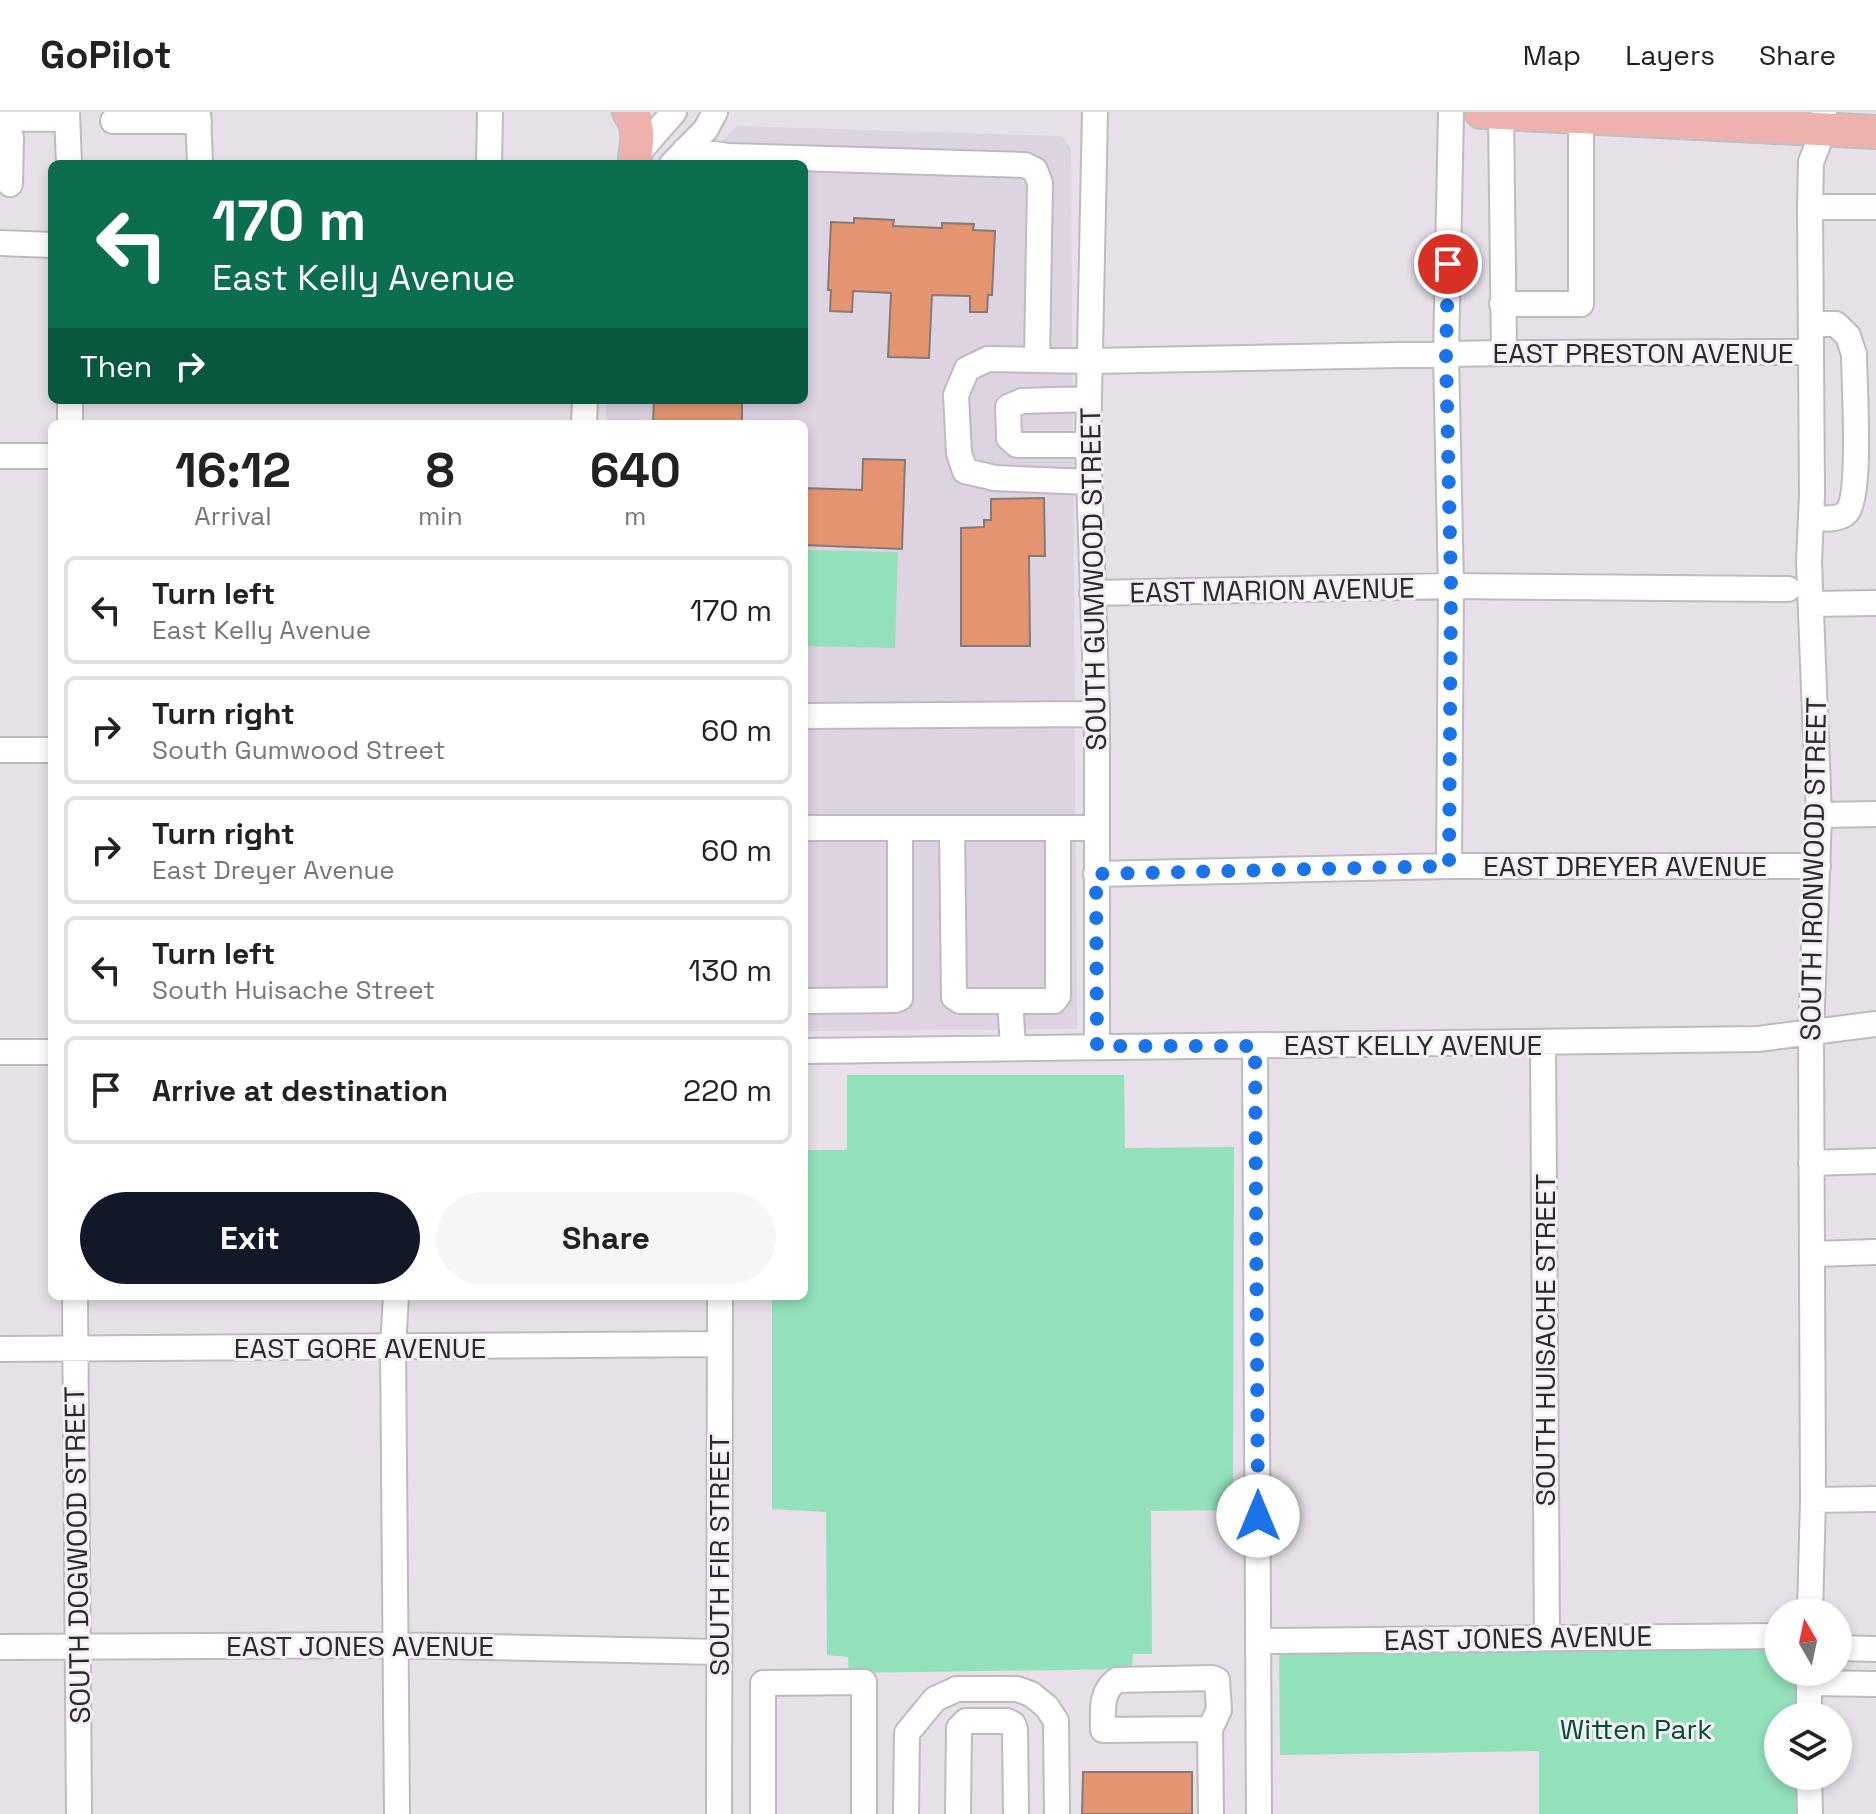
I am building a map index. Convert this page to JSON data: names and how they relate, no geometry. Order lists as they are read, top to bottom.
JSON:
{
  "streets": {
    "street": [
      "EAST PRESTON AVENUE",
      "SOUTH GUMWOOD STREET",
      "EAST MARION AVENUE",
      "EAST DREYER AVENUE",
      "SOUTH IRONWOOD STREET",
      "EAST KELLY AVENUE",
      "SOUTH HUISACHE STREET",
      "EAST GORE AVENUE",
      "SOUTH DOGWOOD STREET",
      "SOUTH FIR STREET",
      "EAST JONES AVENUE"
    ]
  },
  "crossings": [
    ["EAST PRESTON AVENUE", "SOUTH GUMWOOD STREET"],
    ["EAST PRESTON AVENUE", "SOUTH IRONWOOD STREET"],
    ["SOUTH GUMWOOD STREET", "EAST MARION AVENUE"],
    ["SOUTH GUMWOOD STREET", "EAST DREYER AVENUE"],
    ["SOUTH GUMWOOD STREET", "EAST KELLY AVENUE"],
    ["EAST DREYER AVENUE", "SOUTH IRONWOOD STREET"],
    ["SOUTH IRONWOOD STREET", "EAST KELLY AVENUE"],
    ["EAST KELLY AVENUE", "SOUTH HUISACHE STREET"],
    ["SOUTH HUISACHE STREET", "EAST JONES AVENUE"],
    ["EAST GORE AVENUE", "SOUTH DOGWOOD STREET"],
    ["EAST GORE AVENUE", "SOUTH FIR STREET"],
    ["SOUTH DOGWOOD STREET", "EAST JONES AVENUE"],
    ["SOUTH FIR STREET", "EAST JONES AVENUE"]
  ],
  "parks": ["Witten Park"],
  "north": "top",
  "page": {
    "header": "GoPilot",
    "nav": ["Map", "Layers", "Share"],
    "turn": ["170 m", "East Kelly Avenue"],
    "then": "Then",
    "eta": [
      "16:12",
      "Arrival",
      "8",
      "min",
      "640",
      "m"
    ],
    "list": [
      {
        "name": "Turn left",
        "note": "East Kelly Avenue",
        "value": "170 m"
      },
      {
        "name": "Turn right",
        "note": "South Gumwood Street",
        "value": "60 m"
      },
      {
        "name": "Turn right",
        "note": "East Dreyer Avenue",
        "value": "60 m"
      },
      {
        "name": "Turn left",
        "note": "South Huisache Street",
        "value": "130 m"
      },
      {
        "name": "Arrive at destination",
        "value": "220 m"
      }
    ],
    "buttons": ["Exit", "Share"]
  }
}
